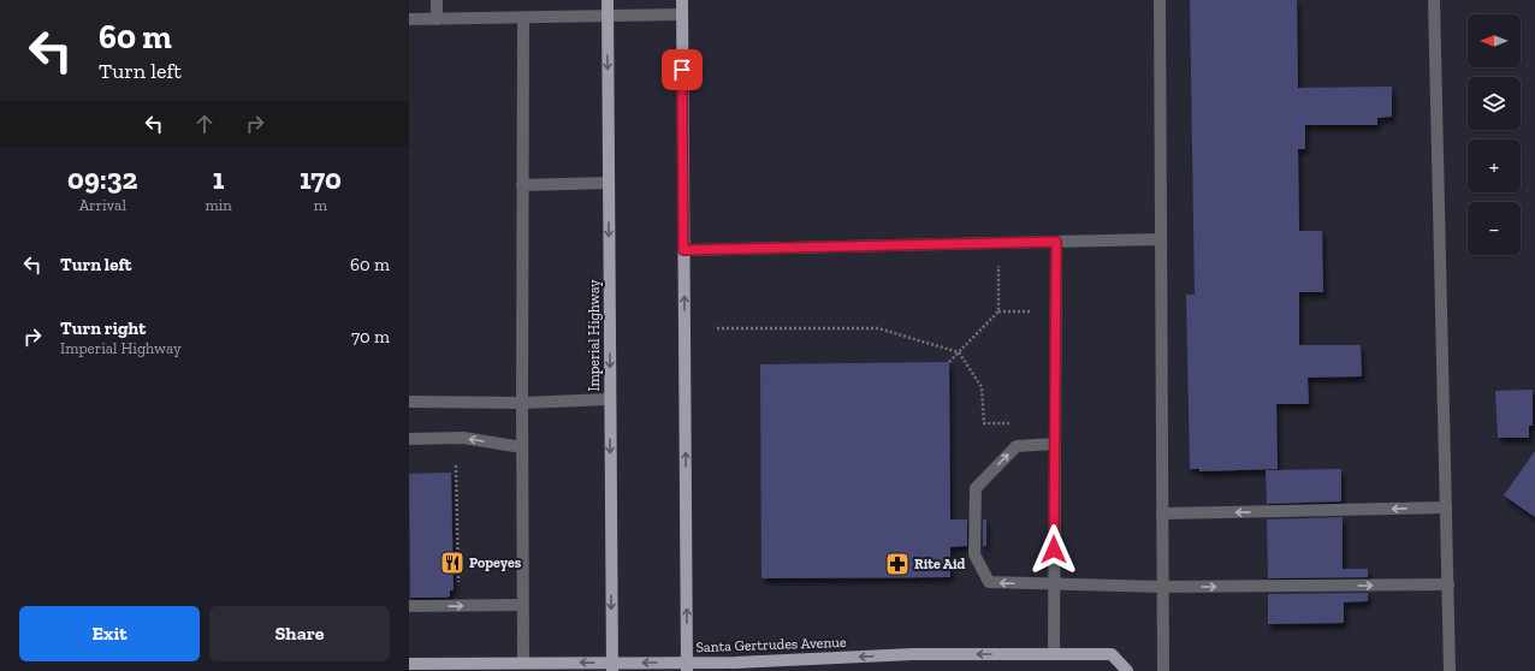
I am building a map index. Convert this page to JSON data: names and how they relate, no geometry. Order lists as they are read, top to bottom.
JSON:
{
  "streets": {
    "main road": ["Imperial Highway", "Santa Gertrudes Avenue"]
  },
  "crossings": [
    ["Imperial Highway", "Santa Gertrudes Avenue"]
  ],
  "one_way": ["Santa Gertrudes Avenue"],
  "places": {
    "restaurant": ["Popeyes"],
    "pharmacy": ["Rite Aid"]
  },
  "north": "left",
  "page": {
    "turn": ["60 m", "Turn left"],
    "map_buttons": ["+", "−"],
    "eta": [
      "09:32",
      "Arrival",
      "1",
      "min",
      "170",
      "m"
    ],
    "list": [
      {
        "name": "Turn left",
        "value": "60 m"
      },
      {
        "name": "Turn right",
        "note": "Imperial Highway",
        "value": "70 m"
      }
    ],
    "buttons": ["Exit", "Share"]
  }
}
